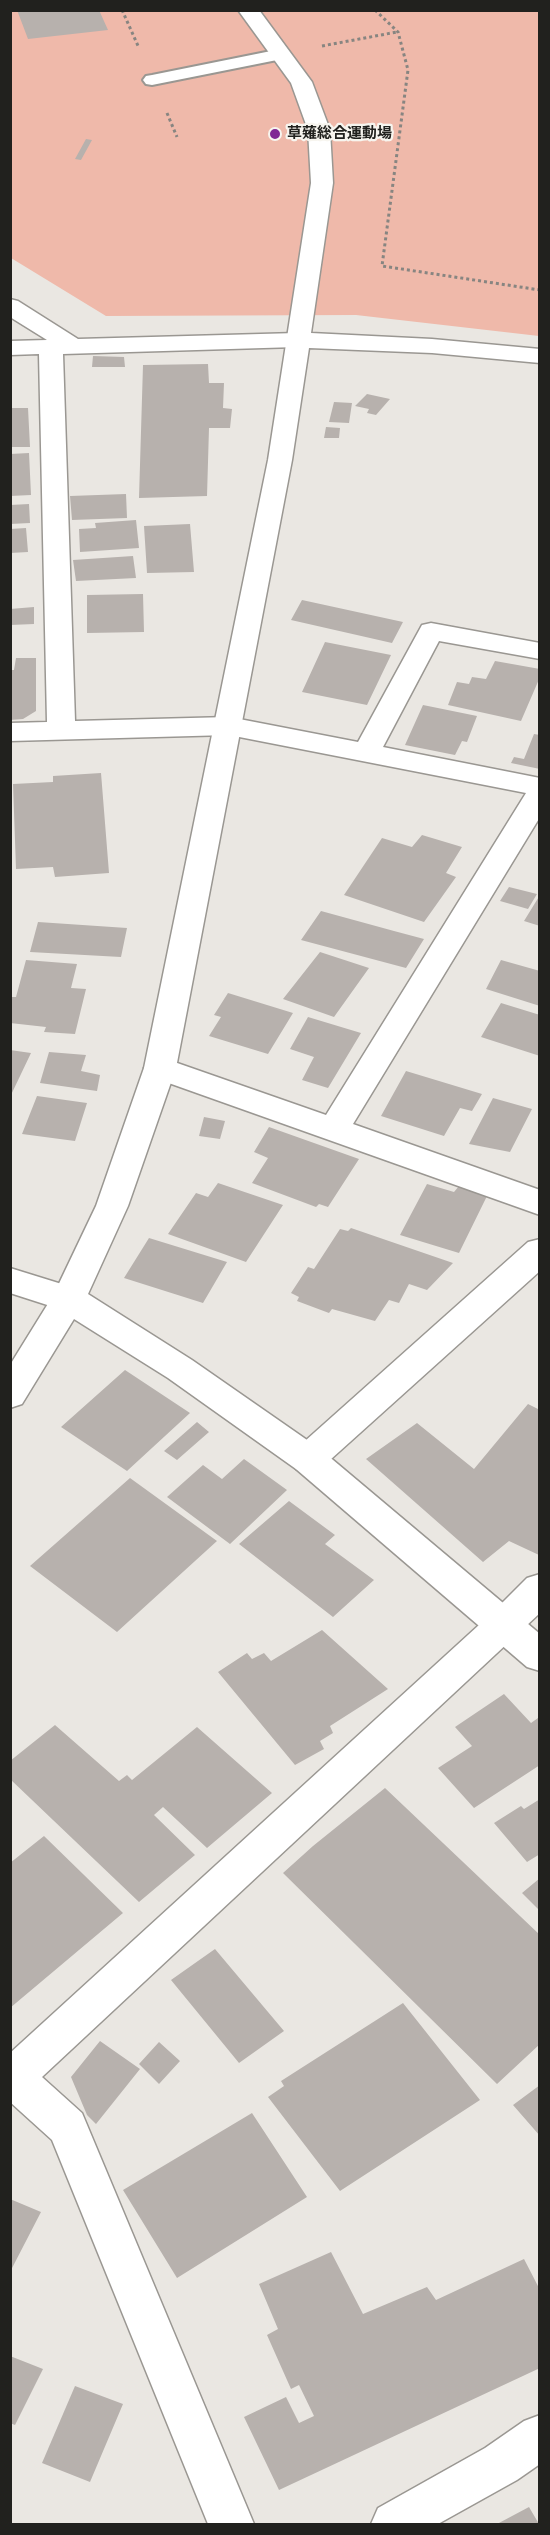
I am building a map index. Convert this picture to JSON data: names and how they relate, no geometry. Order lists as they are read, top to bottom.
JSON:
{
  "places": ["草薙総合運動場"]
}
